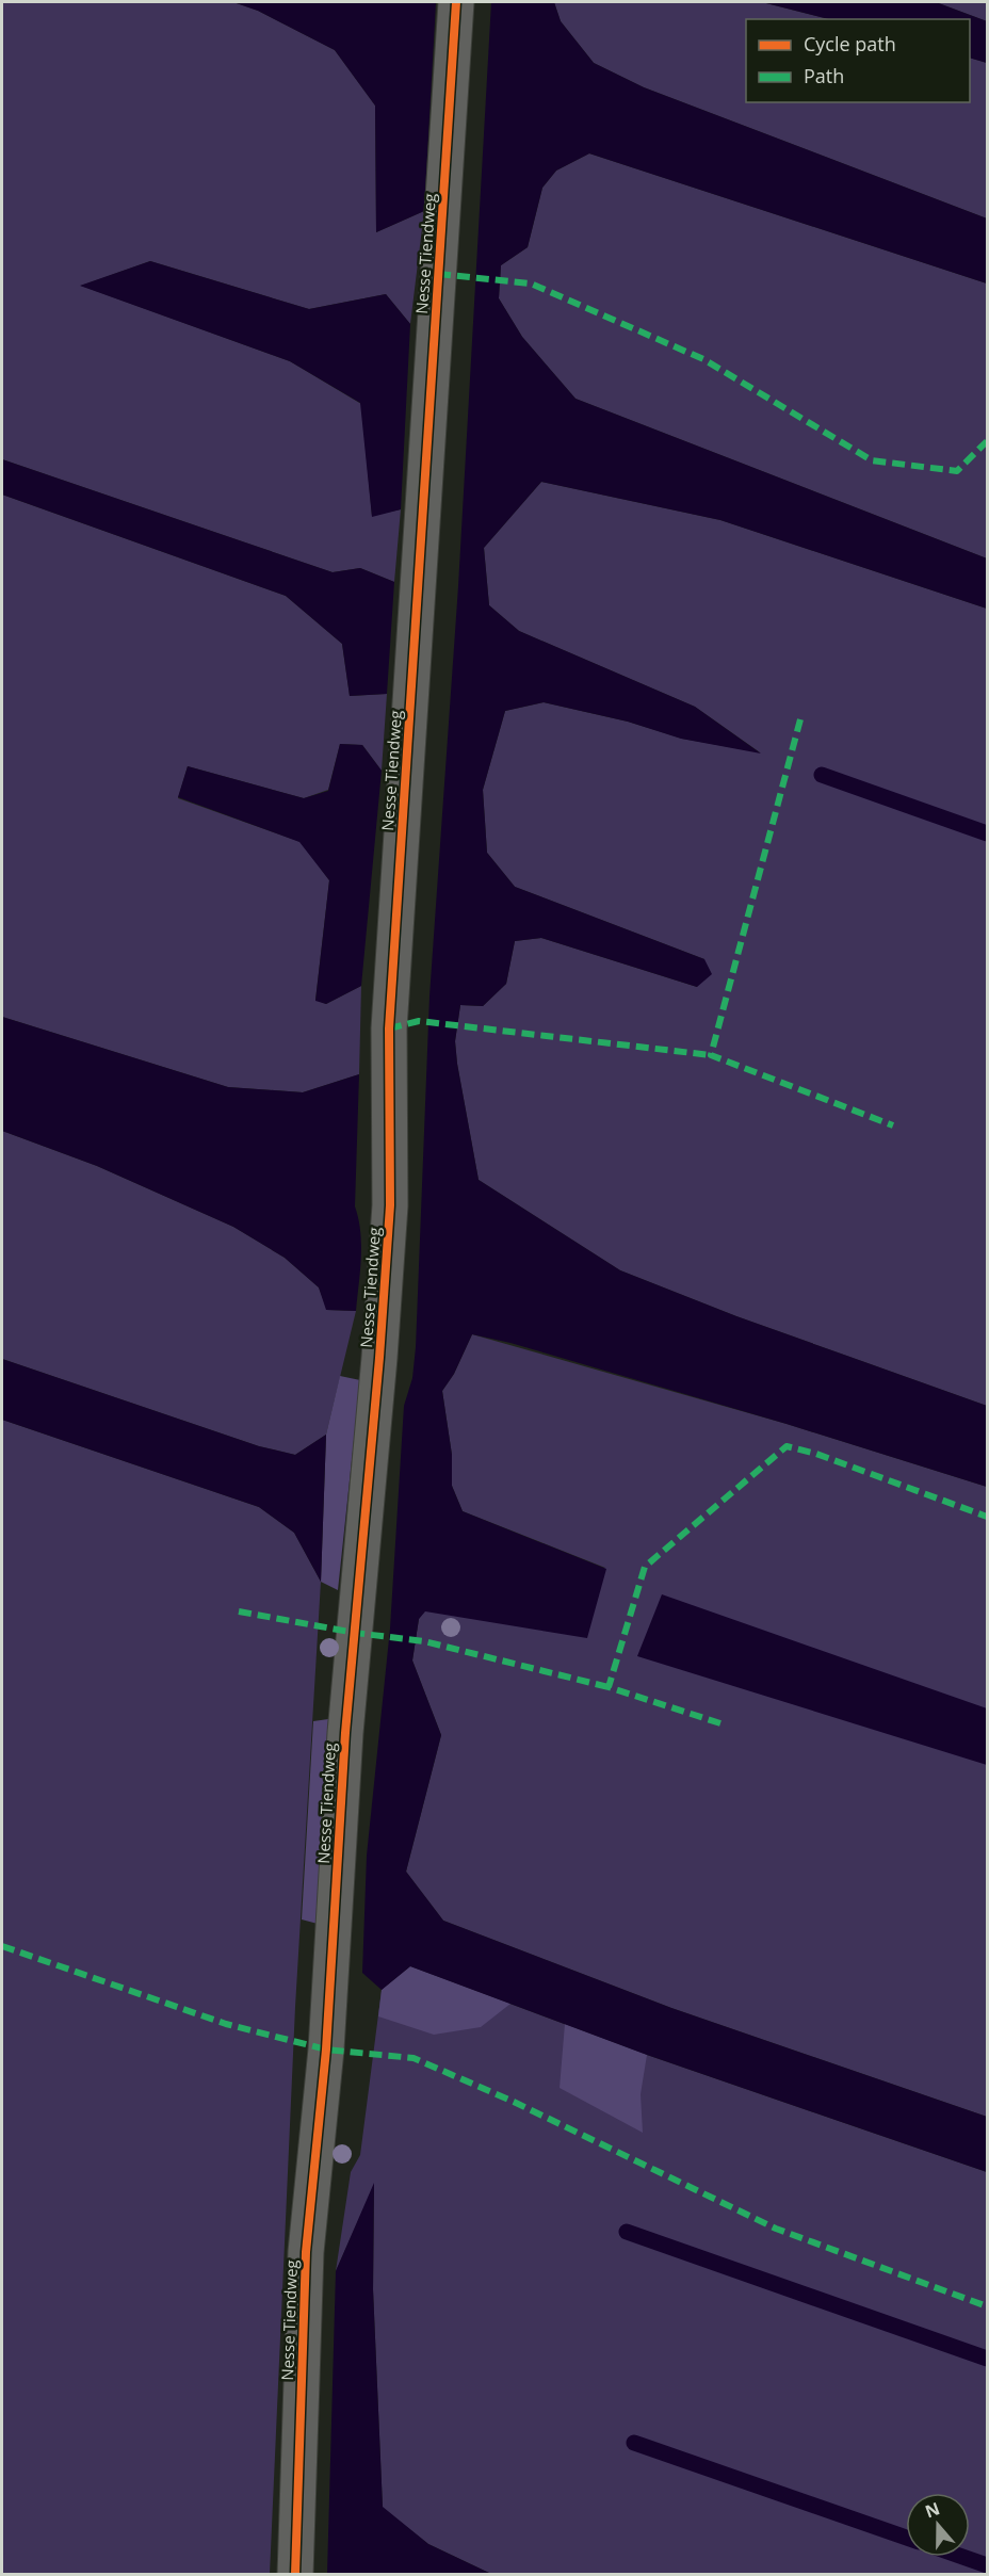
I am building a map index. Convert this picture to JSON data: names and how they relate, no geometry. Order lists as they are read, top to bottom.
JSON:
{
  "streets": {
    "street": ["Nesse Tiendweg"]
  },
  "legend": ["Cycle path", "Path"],
  "north": "top"
}
